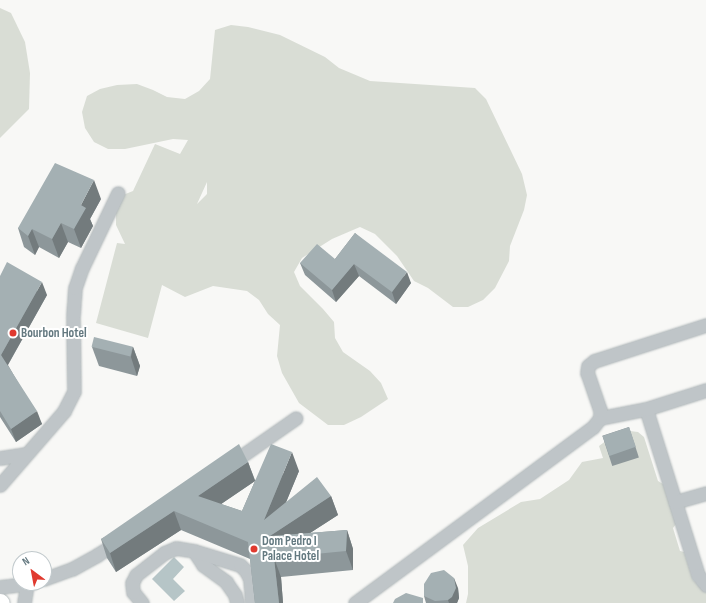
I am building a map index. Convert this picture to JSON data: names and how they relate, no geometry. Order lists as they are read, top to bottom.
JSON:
{
  "places": ["Bourbon Hotel", "Dom Pedro I Palace Hotel"],
  "north": "top left"
}
